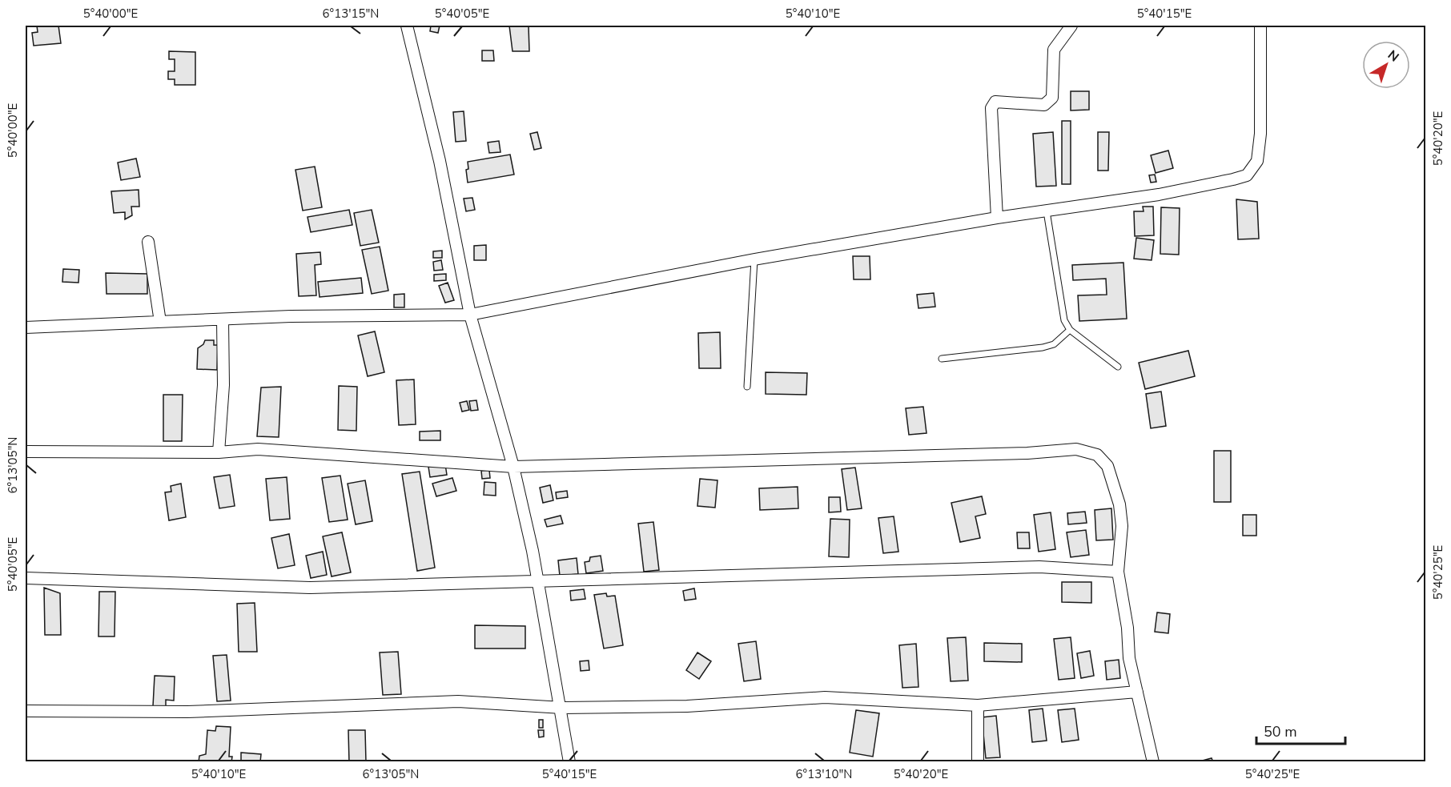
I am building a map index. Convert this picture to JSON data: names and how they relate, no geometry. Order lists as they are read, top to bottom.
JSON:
{
  "scale_bar": "50 m",
  "north": "top right",
  "coordinates": [
    "5°40'00\"E",
    "6°13'15\"N",
    "5°40'05\"E",
    "5°40'10\"E",
    "5°40'15\"E",
    "5°40'20\"E",
    "6°13'05\"N",
    "5°40'25\"E",
    "6°13'10\"N"
  ]
}
